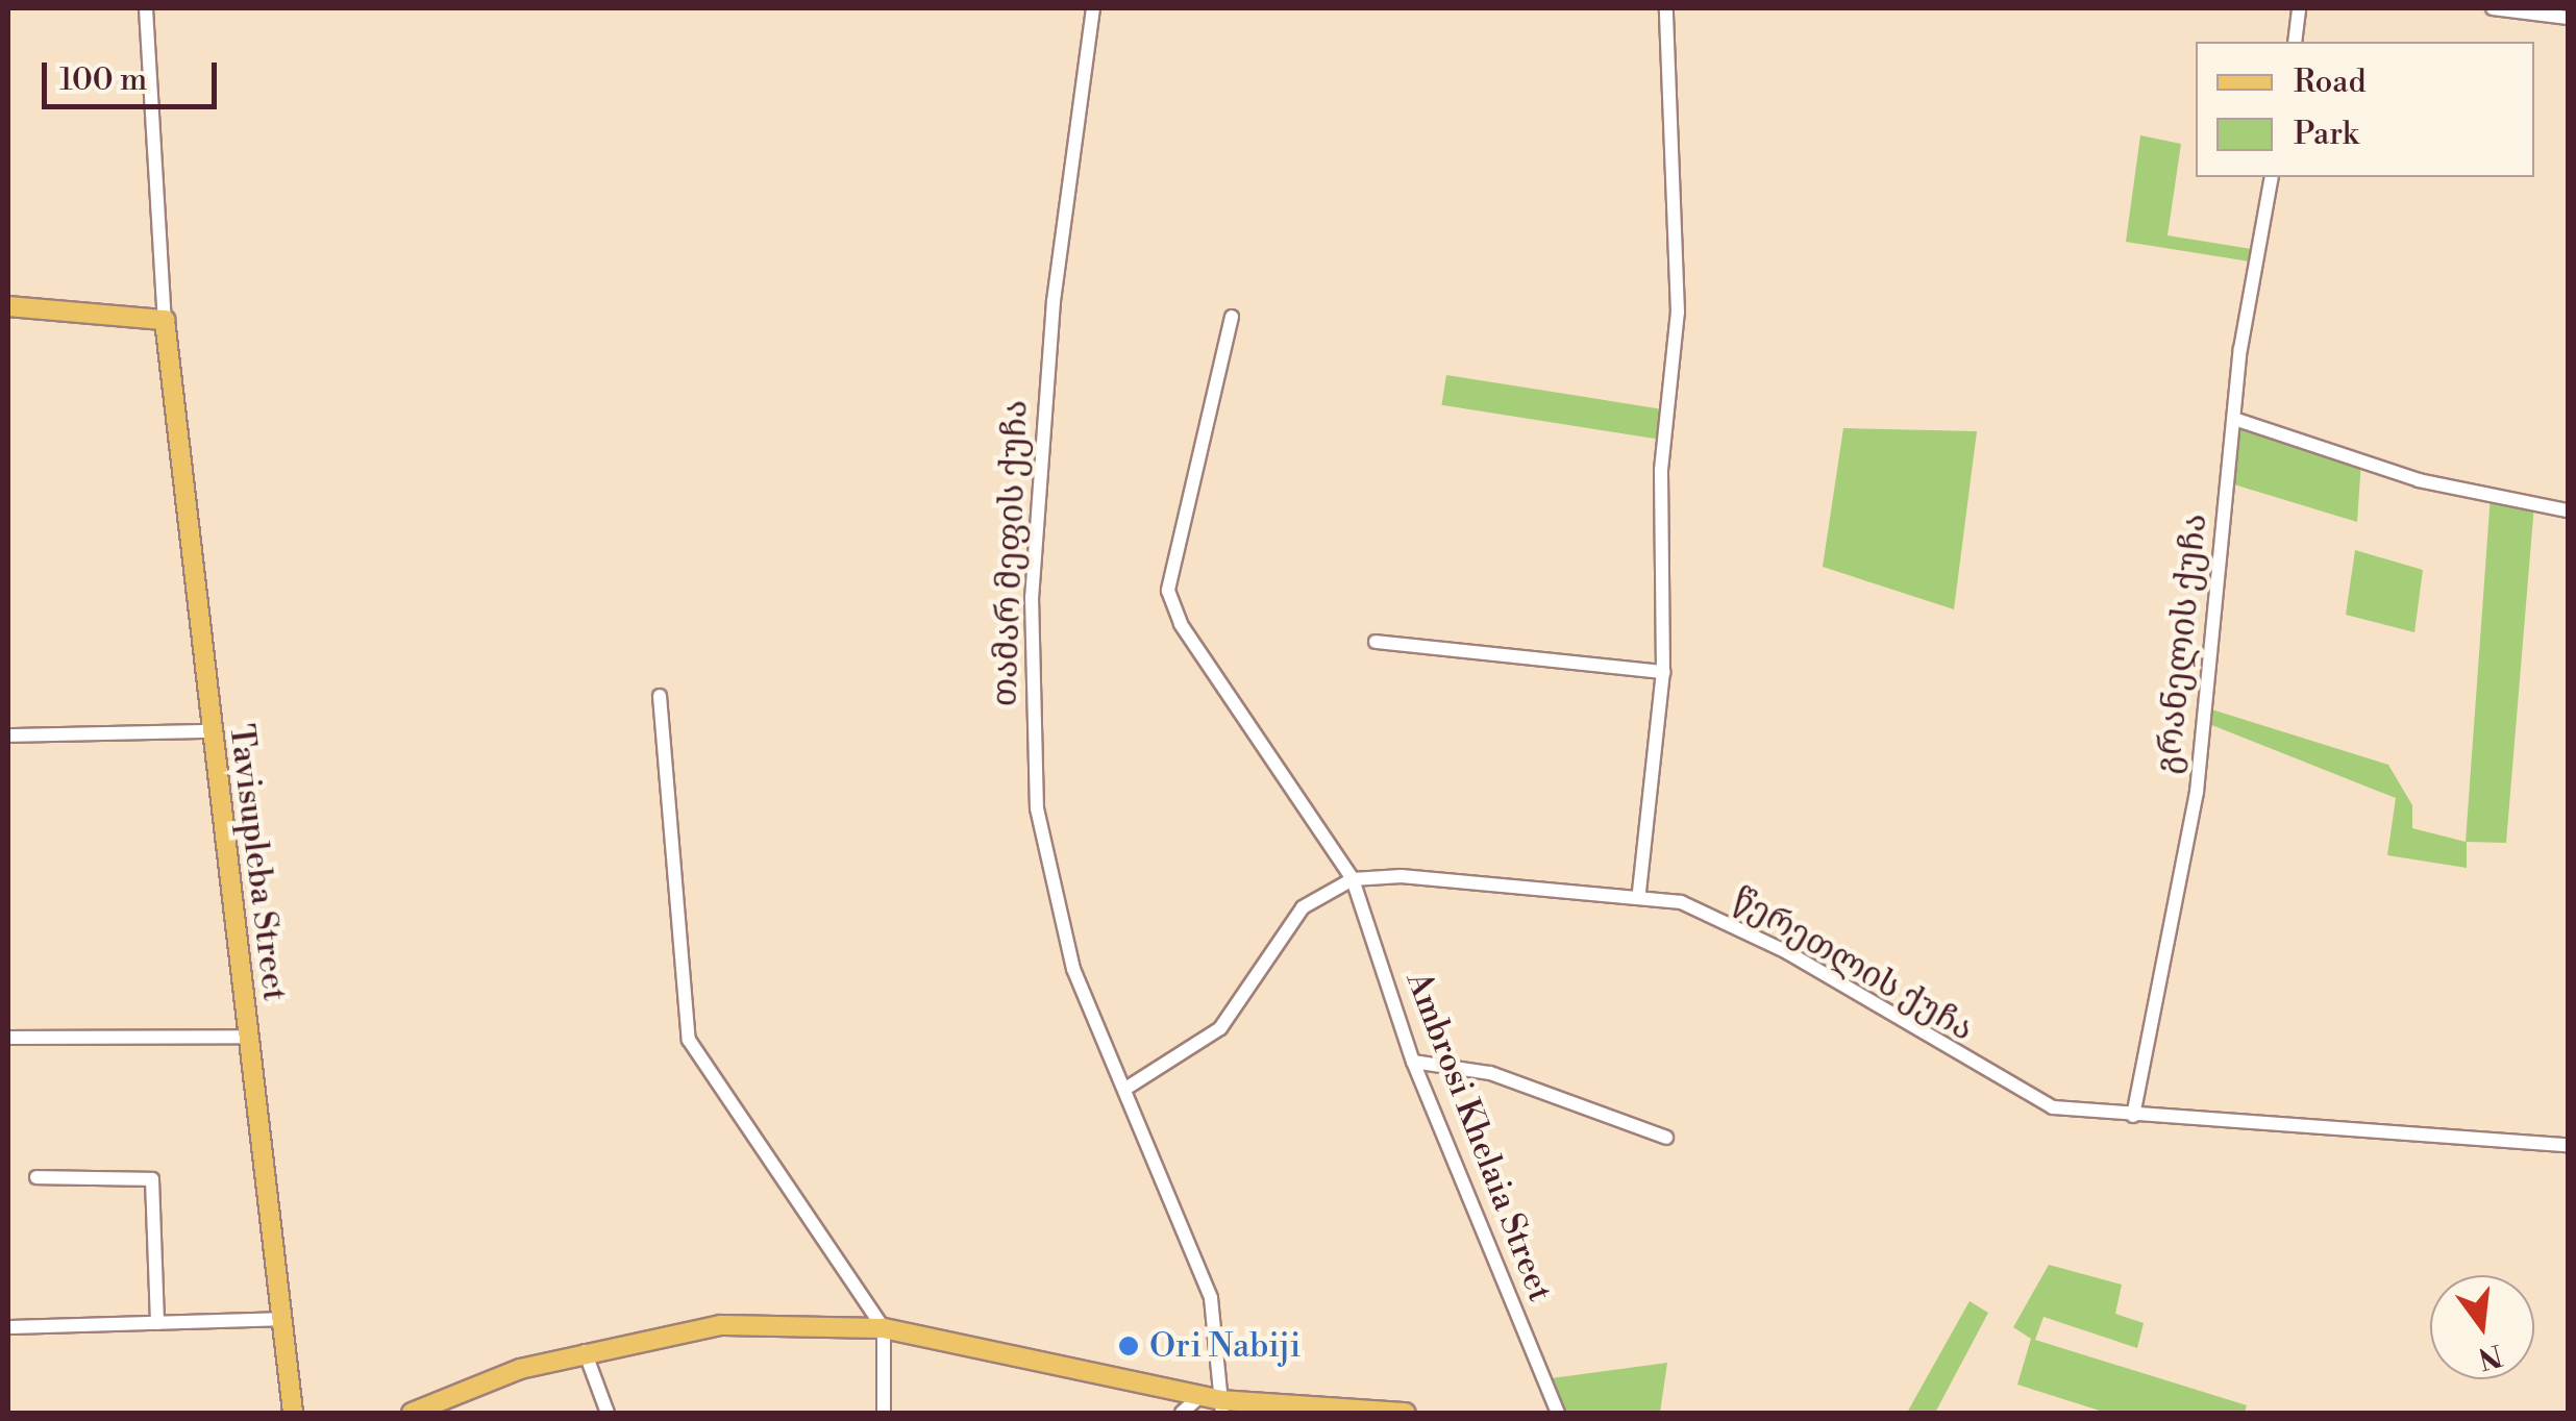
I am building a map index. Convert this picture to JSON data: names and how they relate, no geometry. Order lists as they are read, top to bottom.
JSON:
{
  "streets": {
    "main road": ["Tavisupleba Street"],
    "street": [
      "თამარ მეფის ქუჩა",
      "გრანელის ქუჩა",
      "წერეთლის ქუჩა",
      "Ambrosi Khelaia Street"
    ]
  },
  "crossings": [
    ["გრანელის ქუჩა", "წერეთლის ქუჩა"],
    ["წერეთლის ქუჩა", "Ambrosi Khelaia Street"]
  ],
  "places": ["Ori Nabiji"],
  "legend": ["Road", "Park"],
  "scale_bar": "100 m",
  "north": "bottom"
}
